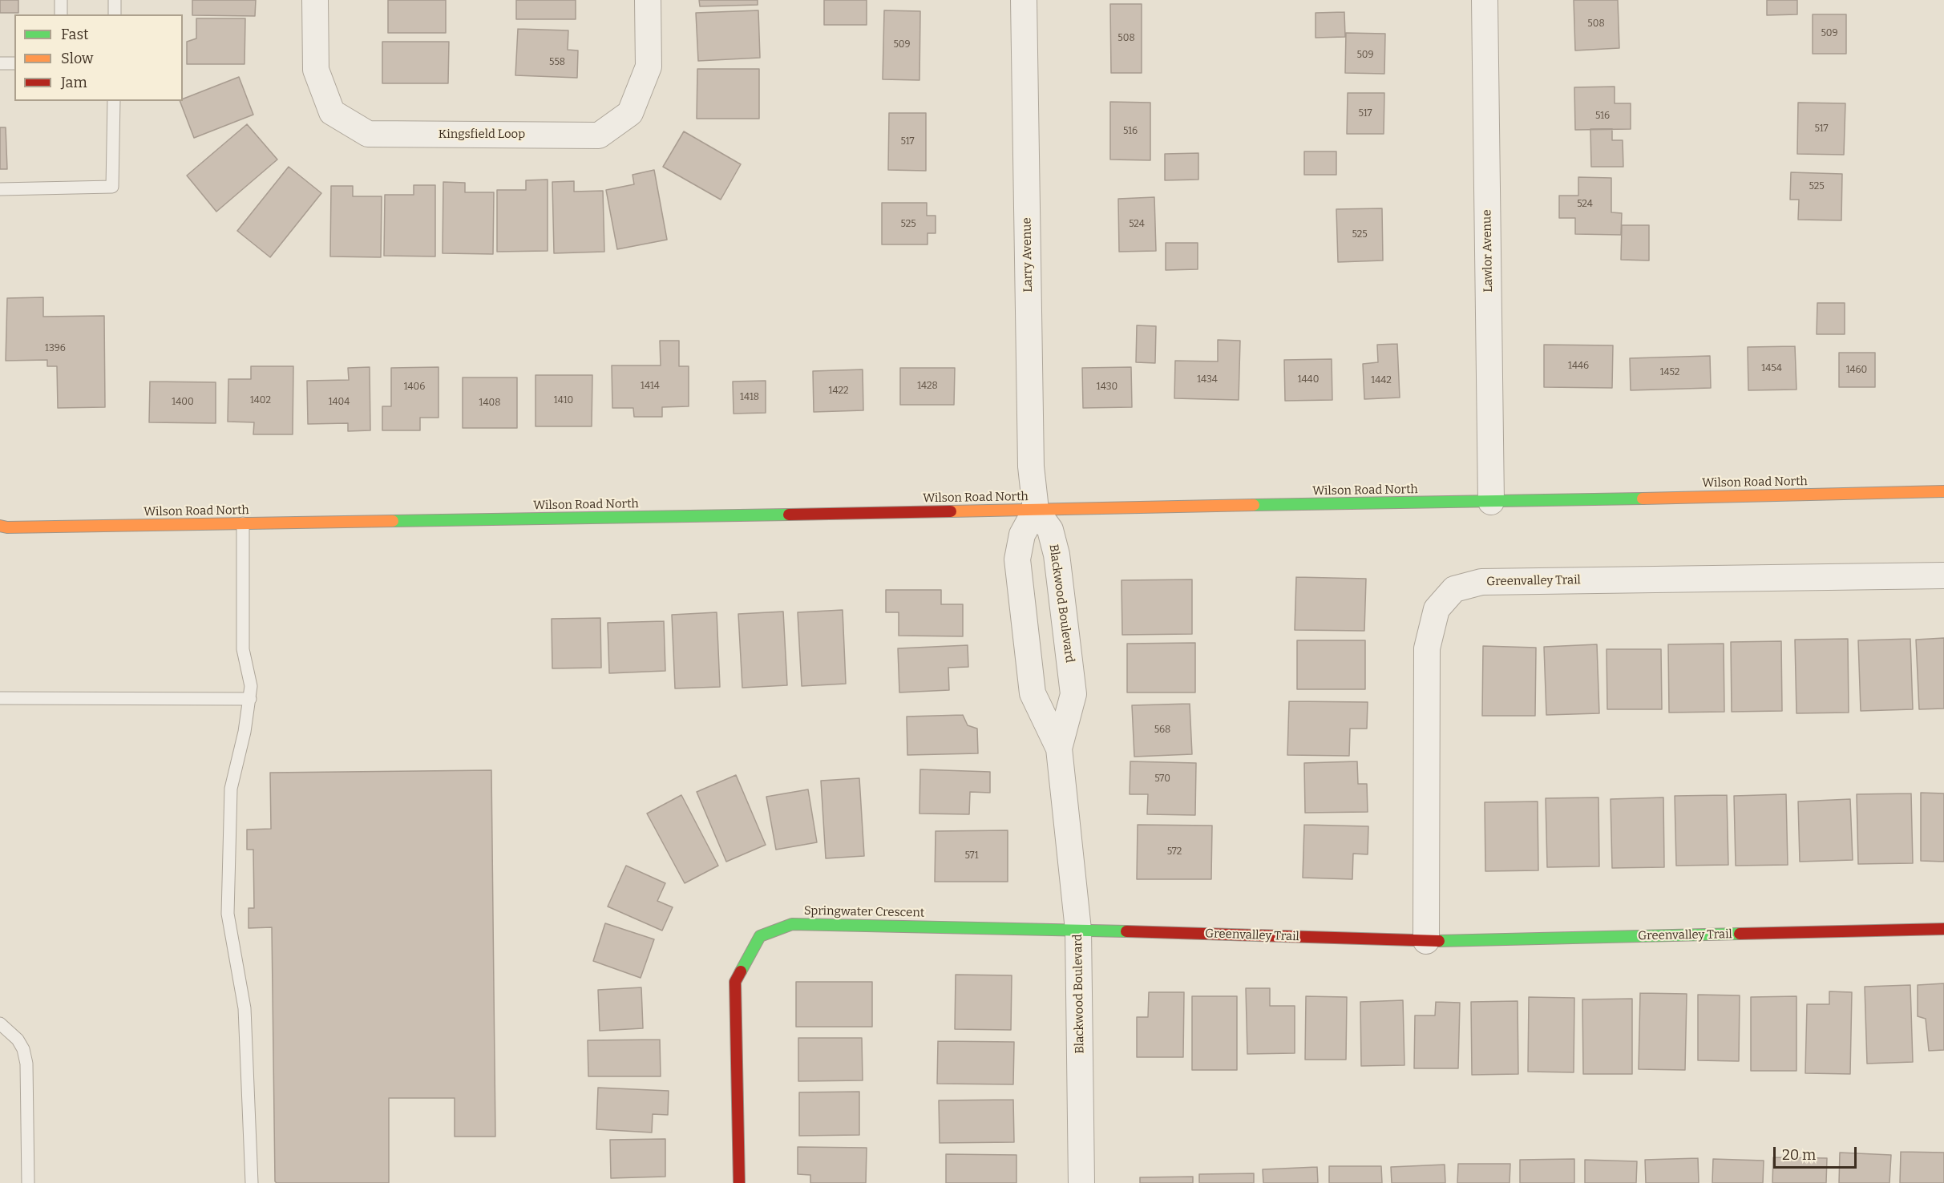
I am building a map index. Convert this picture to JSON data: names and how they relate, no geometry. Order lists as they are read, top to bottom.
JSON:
{
  "streets": {
    "street": [
      "Kingsfield Loop",
      "Lawlor Avenue",
      "Larry Avenue",
      "Wilson Road North",
      "Greenvalley Trail",
      "Blackwood Boulevard",
      "Springwater Crescent"
    ]
  },
  "crossings": [
    ["Lawlor Avenue", "Wilson Road North"],
    ["Larry Avenue", "Wilson Road North"],
    ["Larry Avenue", "Blackwood Boulevard"],
    ["Wilson Road North", "Blackwood Boulevard"],
    ["Greenvalley Trail", "Blackwood Boulevard"],
    ["Greenvalley Trail", "Springwater Crescent"],
    ["Blackwood Boulevard", "Springwater Crescent"]
  ],
  "house_numbers": [
    "508",
    "509",
    "508",
    "509",
    "509",
    "558",
    "517",
    "516",
    "517",
    "516",
    "517",
    "525",
    "524",
    "525",
    "524",
    "525",
    "1396",
    "1446",
    "1454",
    "1460",
    "1452",
    "1434",
    "1440",
    "1442",
    "1414",
    "1428",
    "1406",
    "1430",
    "1422",
    "1418",
    "1402",
    "1410",
    "1400",
    "1404",
    "1408",
    "568",
    "570",
    "572",
    "571"
  ],
  "legend": ["Fast", "Slow", "Jam"],
  "scale_bar": "20 m"
}
